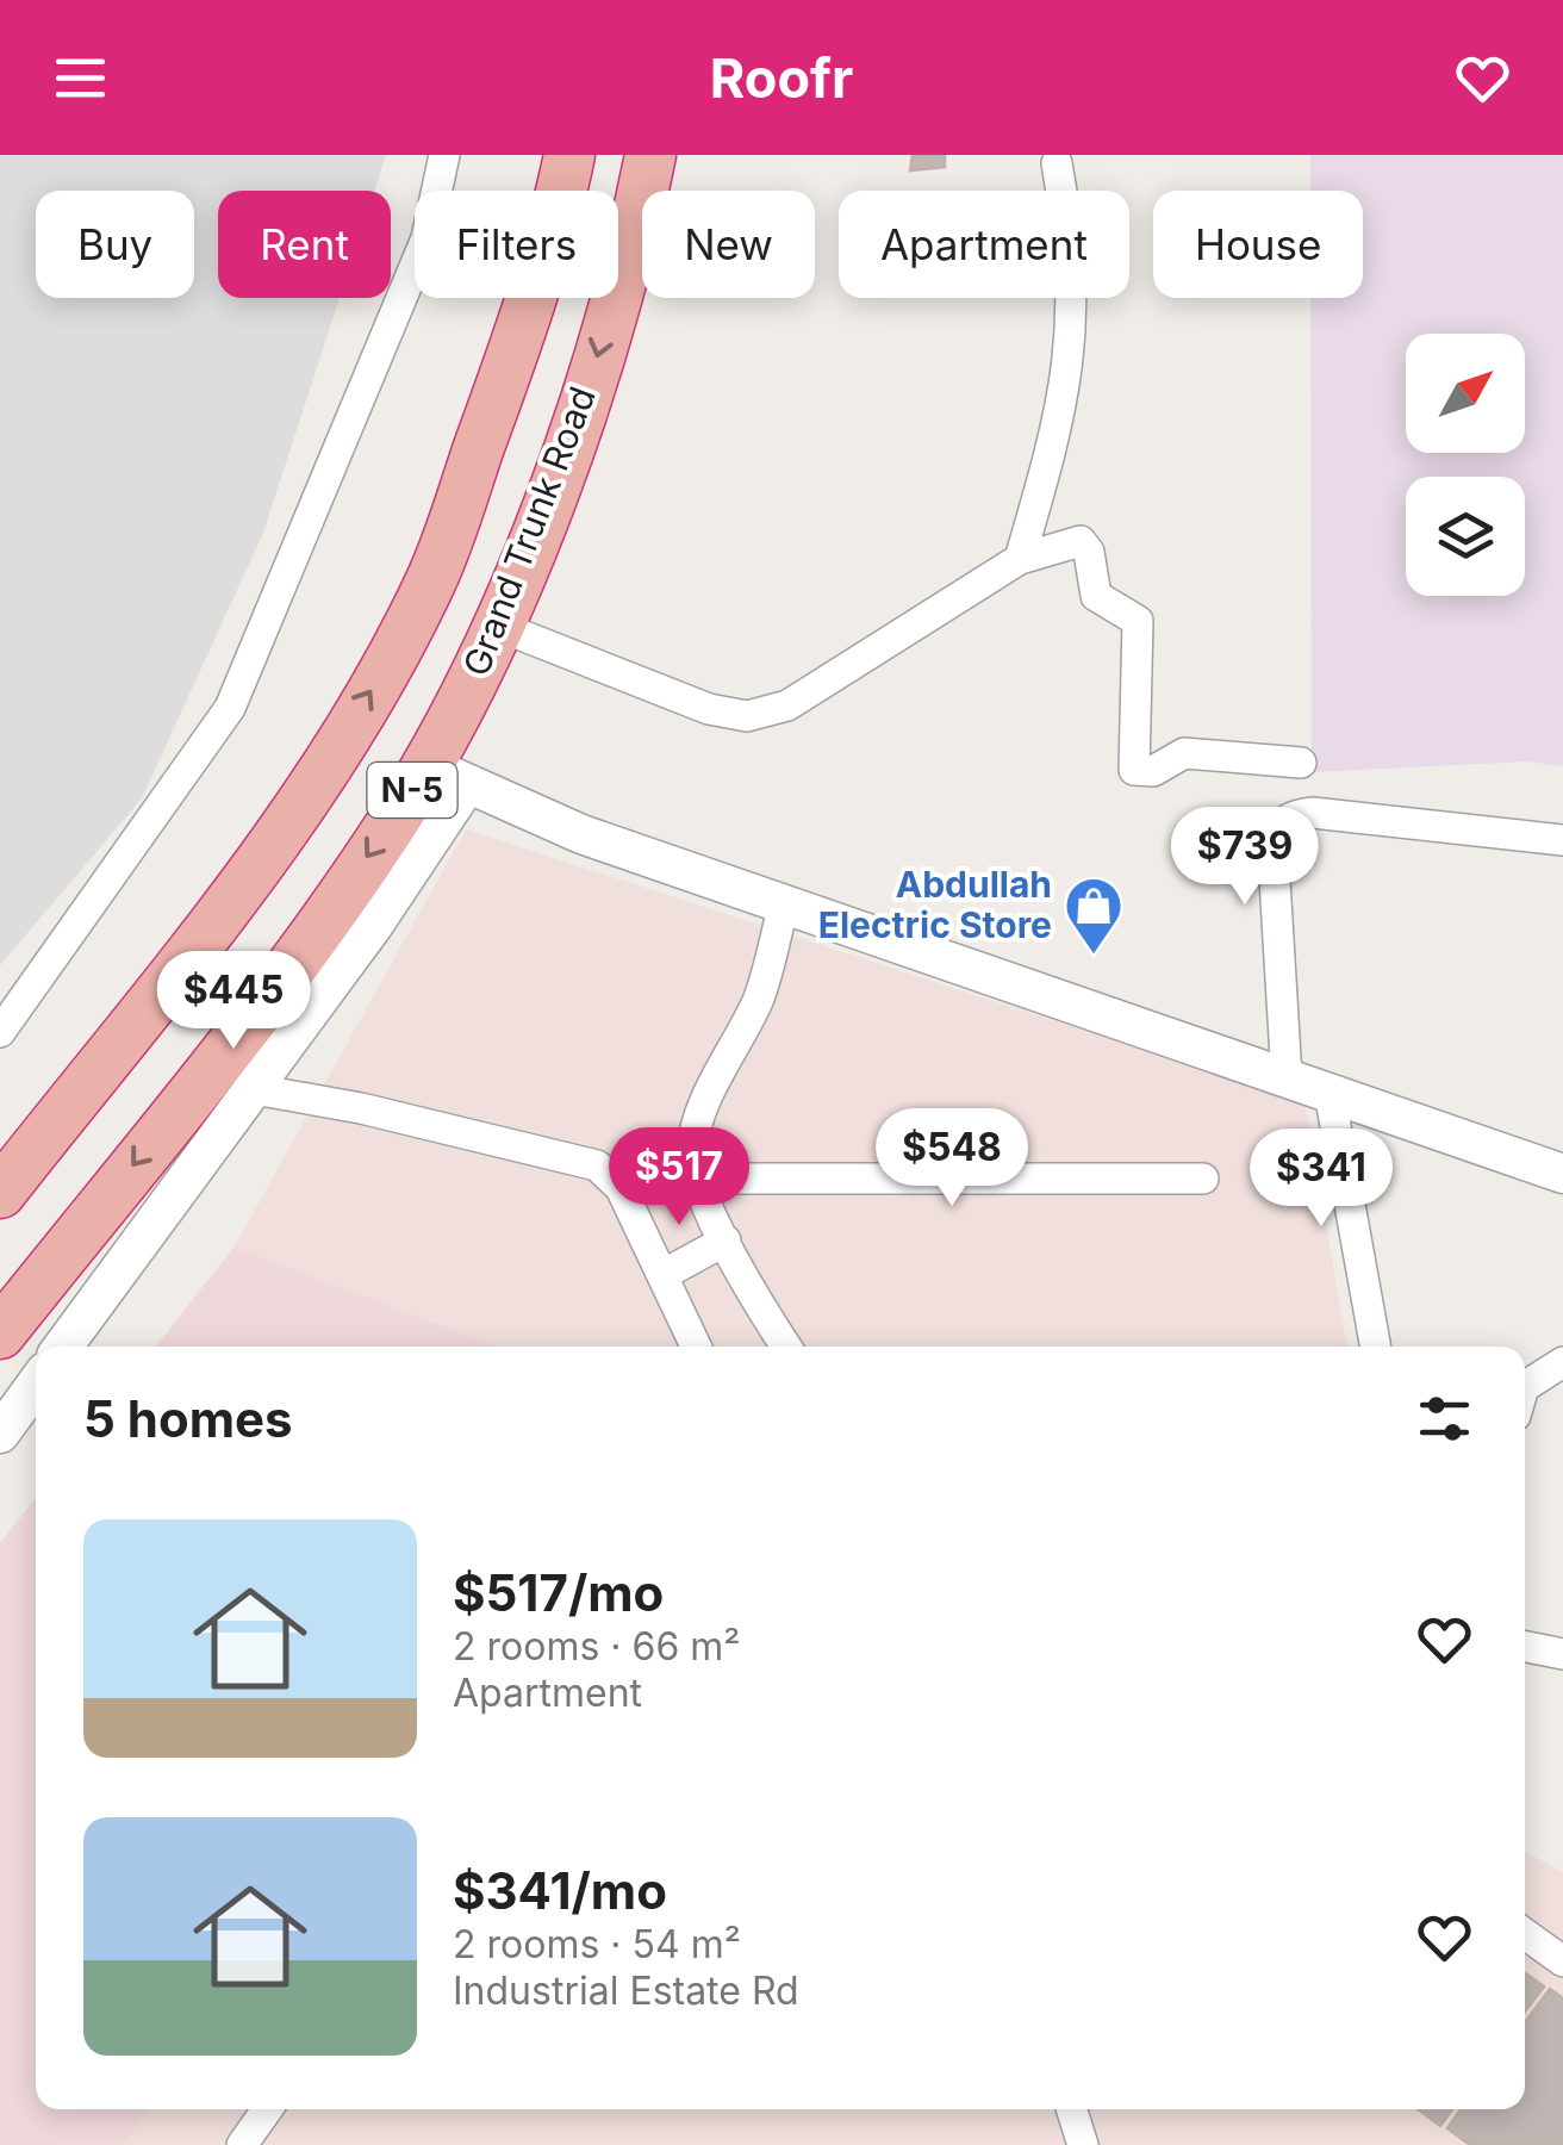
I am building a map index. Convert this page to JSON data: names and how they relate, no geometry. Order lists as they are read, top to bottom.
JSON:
{
  "streets": {
    "highway": ["Grand Trunk Road", "N-5"]
  },
  "places": {
    "shop": ["Abdullah Electric Store"]
  },
  "north": "top right",
  "page": {
    "header": "Roofr",
    "chip": [
      "Buy",
      "Rent",
      "Filters",
      "New",
      "Apartment",
      "House"
    ],
    "price": [
      "$739",
      "$445",
      "$548",
      "$517",
      "$341"
    ],
    "heading": "5 homes",
    "list": [
      {
        "name": "$517/mo",
        "note": "2 rooms · 66 m² · Apartment"
      },
      {
        "name": "$341/mo",
        "note": "2 rooms · 54 m² · Industrial Estate Rd"
      }
    ]
  }
}
